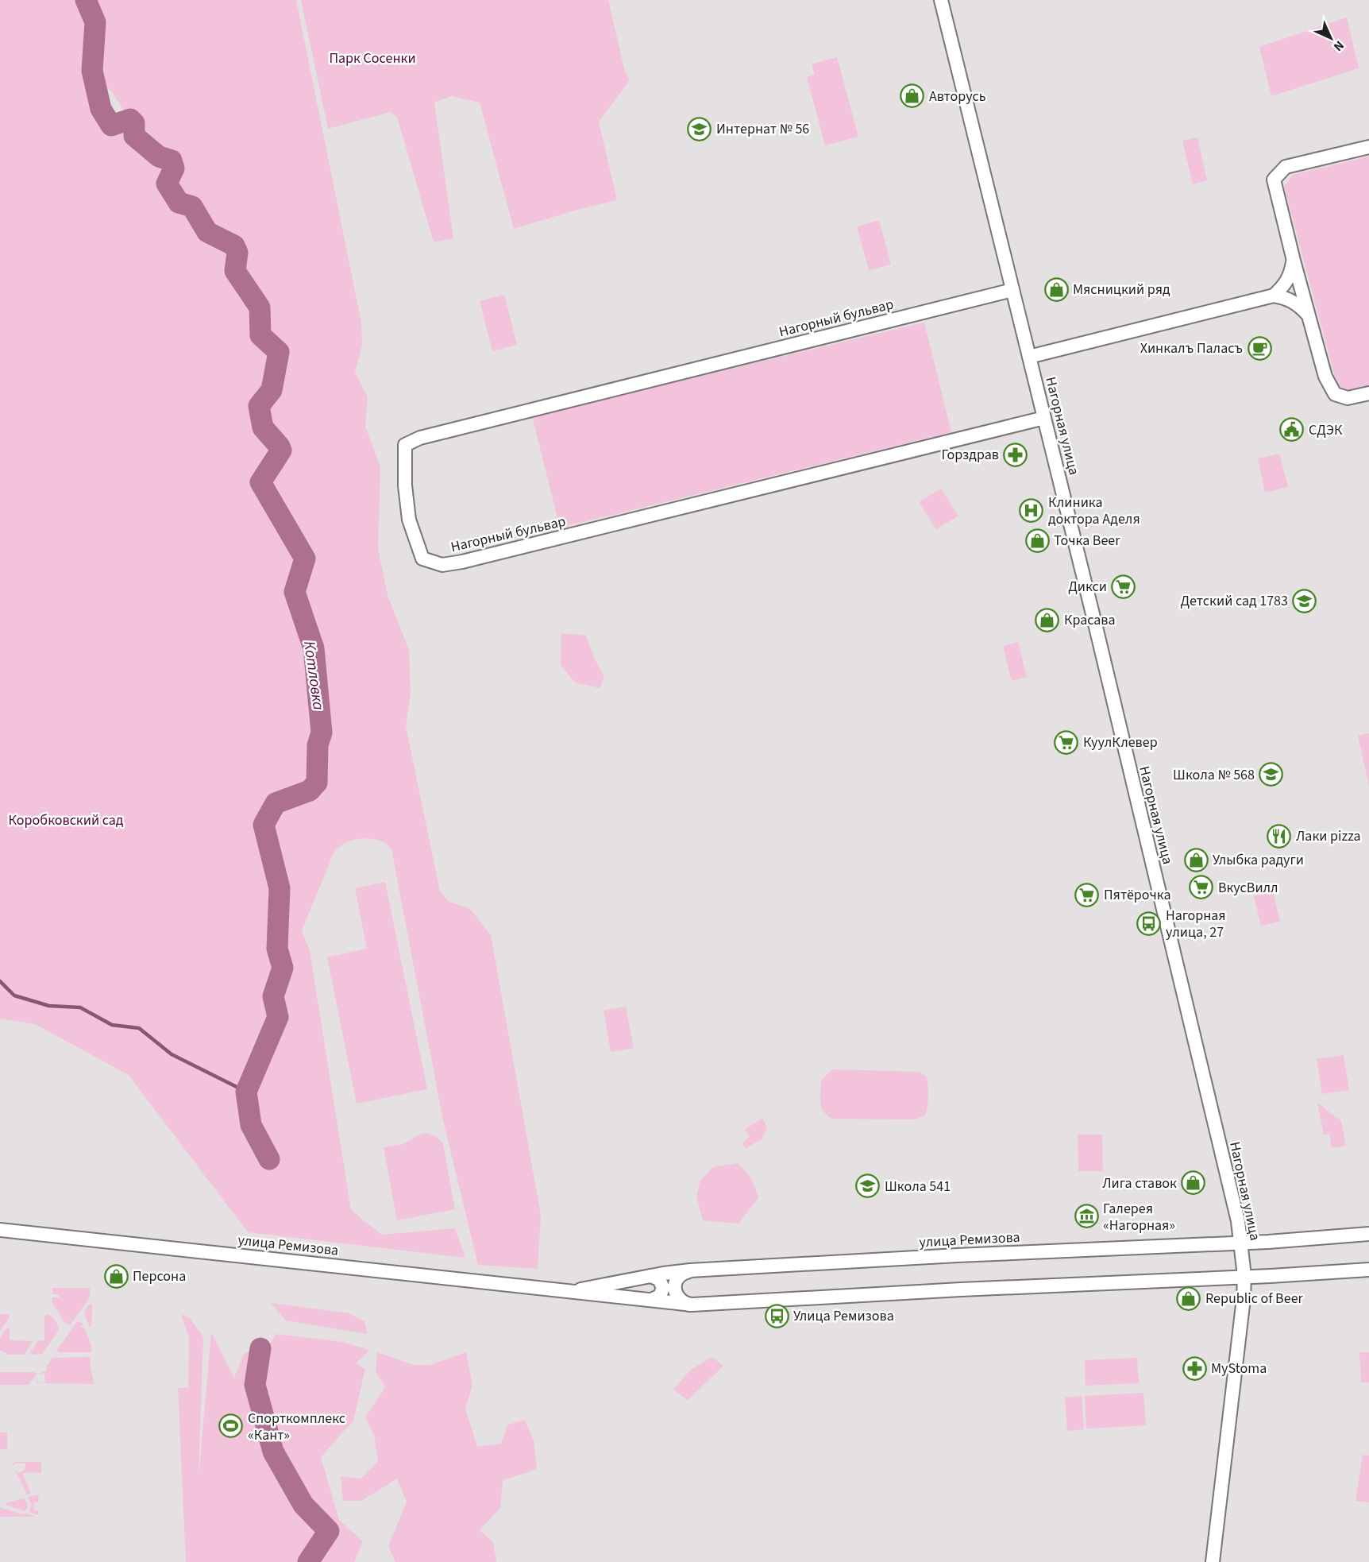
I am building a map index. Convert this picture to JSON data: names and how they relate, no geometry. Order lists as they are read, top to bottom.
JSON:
{
  "streets": {
    "street": ["Нагорный бульвар", "Нагорная улица", "улица Ремизова"]
  },
  "crossings": [
    ["Нагорный бульвар", "Нагорная улица"],
    ["Нагорная улица", "улица Ремизова"]
  ],
  "water": ["Котловка"],
  "parks": ["Парк Сосенки", "Коробковский сад"],
  "places": {
    "shop": [
      "Авторусь",
      "Мясницкий ряд",
      "Точка Beer",
      "Красава",
      "Улыбка радуги",
      "Лига ставок",
      "Персона",
      "Republic of Beer"
    ],
    "school or university": [
      "Интернат № 56",
      "Детский сад 1783",
      "Школа № 568",
      "Школа 541"
    ],
    "cafe": ["Хинкалъ Паласъ"],
    "public building": ["СДЭК"],
    "pharmacy": ["Горздрав", "MyStoma"],
    "hospital": ["Клиника доктора Аделя"],
    "supermarket": [
      "Дикси",
      "КуулКлевер",
      "ВкусВилл",
      "Пятёрочка"
    ],
    "restaurant": ["Лаки pizza"],
    "bus stop": ["Нагорная улица, 27", "Улица Ремизова"],
    "museum": ["Галерея «Нагорная»"],
    "sports": ["Спорткомплекс «Кант»"]
  },
  "north": "bottom right"
}
